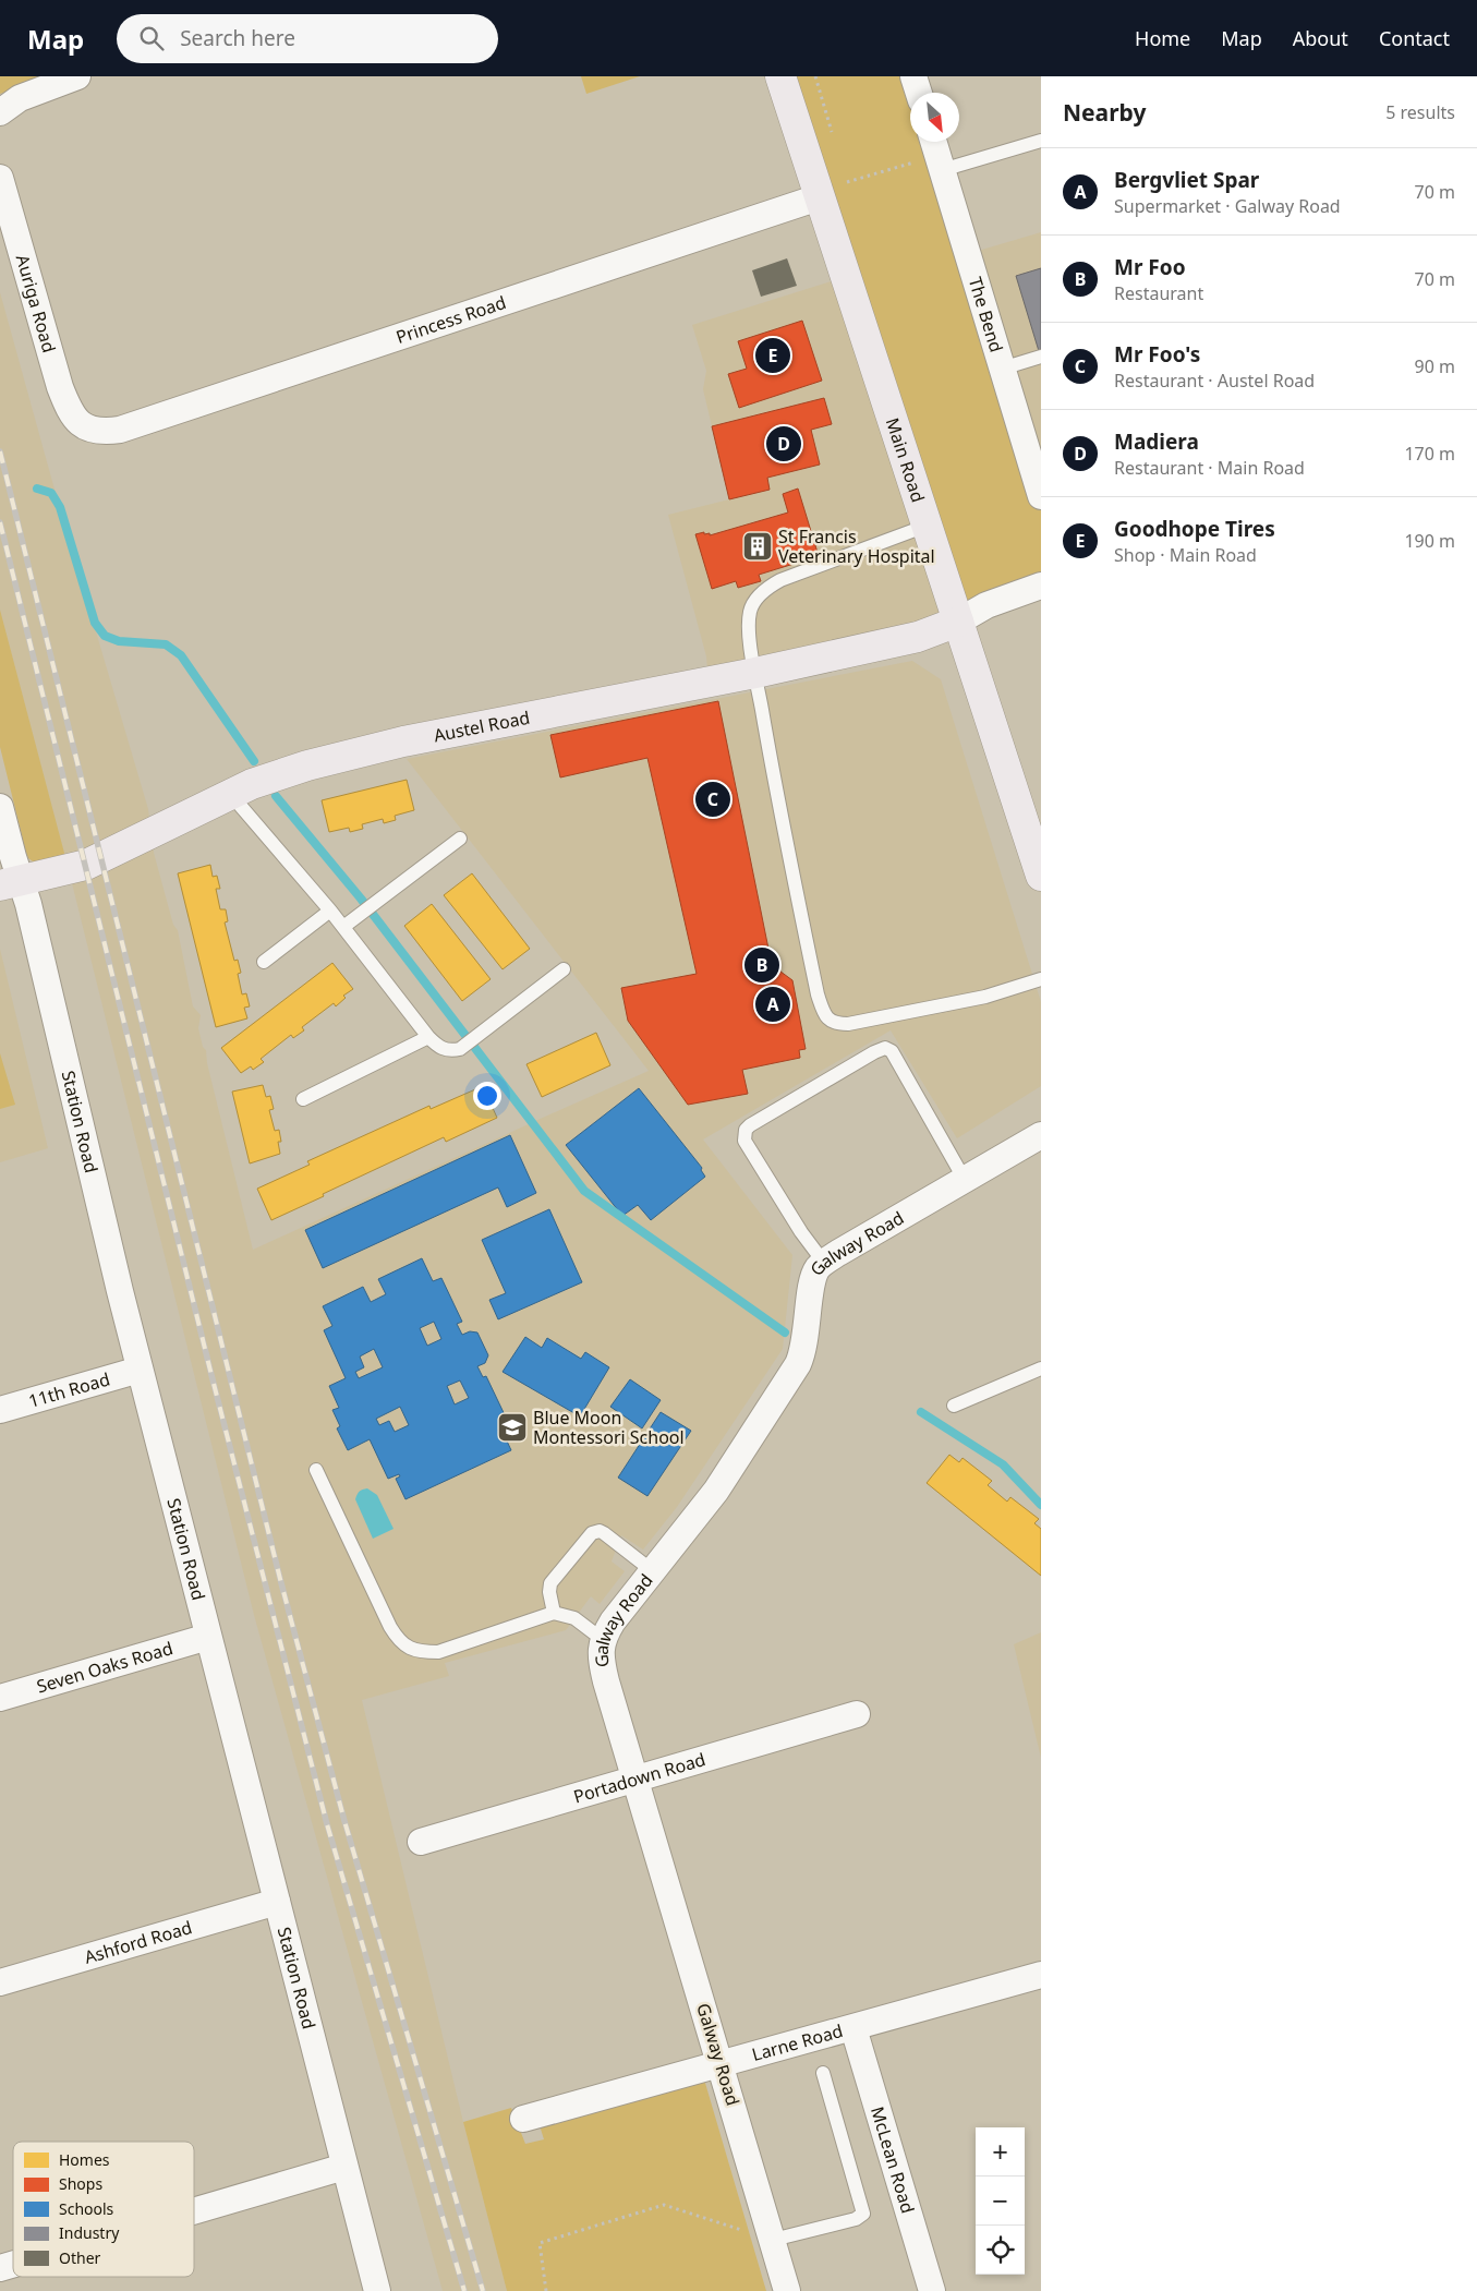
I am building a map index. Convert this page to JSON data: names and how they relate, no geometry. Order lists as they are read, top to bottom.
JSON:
{
  "streets": {
    "street": [
      "Auriga Road",
      "The Bend",
      "Princess Road",
      "Main Road",
      "Austel Road",
      "Station Road",
      "Galway Road",
      "11th Road",
      "Seven Oaks Road",
      "Portadown Road",
      "Ashford Road",
      "Larne Road",
      "McLean Road"
    ]
  },
  "crossings": [
    ["Auriga Road", "Princess Road"],
    ["Princess Road", "Main Road"],
    ["Main Road", "Austel Road"],
    ["Austel Road", "Station Road"],
    ["Station Road", "11th Road"],
    ["Station Road", "Seven Oaks Road"],
    ["Station Road", "Ashford Road"],
    ["Galway Road", "Portadown Road"],
    ["Galway Road", "Larne Road"],
    ["Larne Road", "McLean Road"]
  ],
  "places": {
    "building": ["St Francis Veterinary Hospital"],
    "school or university": ["Blue Moon Montessori School"]
  },
  "legend": [
    "Homes",
    "Shops",
    "Schools",
    "Industry",
    "Other"
  ],
  "north": "bottom right",
  "page": {
    "header": "Map",
    "search": "Search here",
    "nav": [
      "Home",
      "Map",
      "About",
      "Contact"
    ],
    "heading": ["Nearby", "5 results"],
    "list": [
      {
        "mark": "A",
        "name": "Bergvliet Spar",
        "note": "Supermarket · Galway Road",
        "value": "70 m"
      },
      {
        "mark": "B",
        "name": "Mr Foo",
        "note": "Restaurant",
        "value": "70 m"
      },
      {
        "mark": "C",
        "name": "Mr Foo's",
        "note": "Restaurant · Austel Road",
        "value": "90 m"
      },
      {
        "mark": "D",
        "name": "Madiera",
        "note": "Restaurant · Main Road",
        "value": "170 m"
      },
      {
        "mark": "E",
        "name": "Goodhope Tires",
        "note": "Shop · Main Road",
        "value": "190 m"
      }
    ],
    "pins": [
      "E",
      "D",
      "C",
      "B",
      "A"
    ],
    "map_buttons": ["+", "−"]
  }
}
